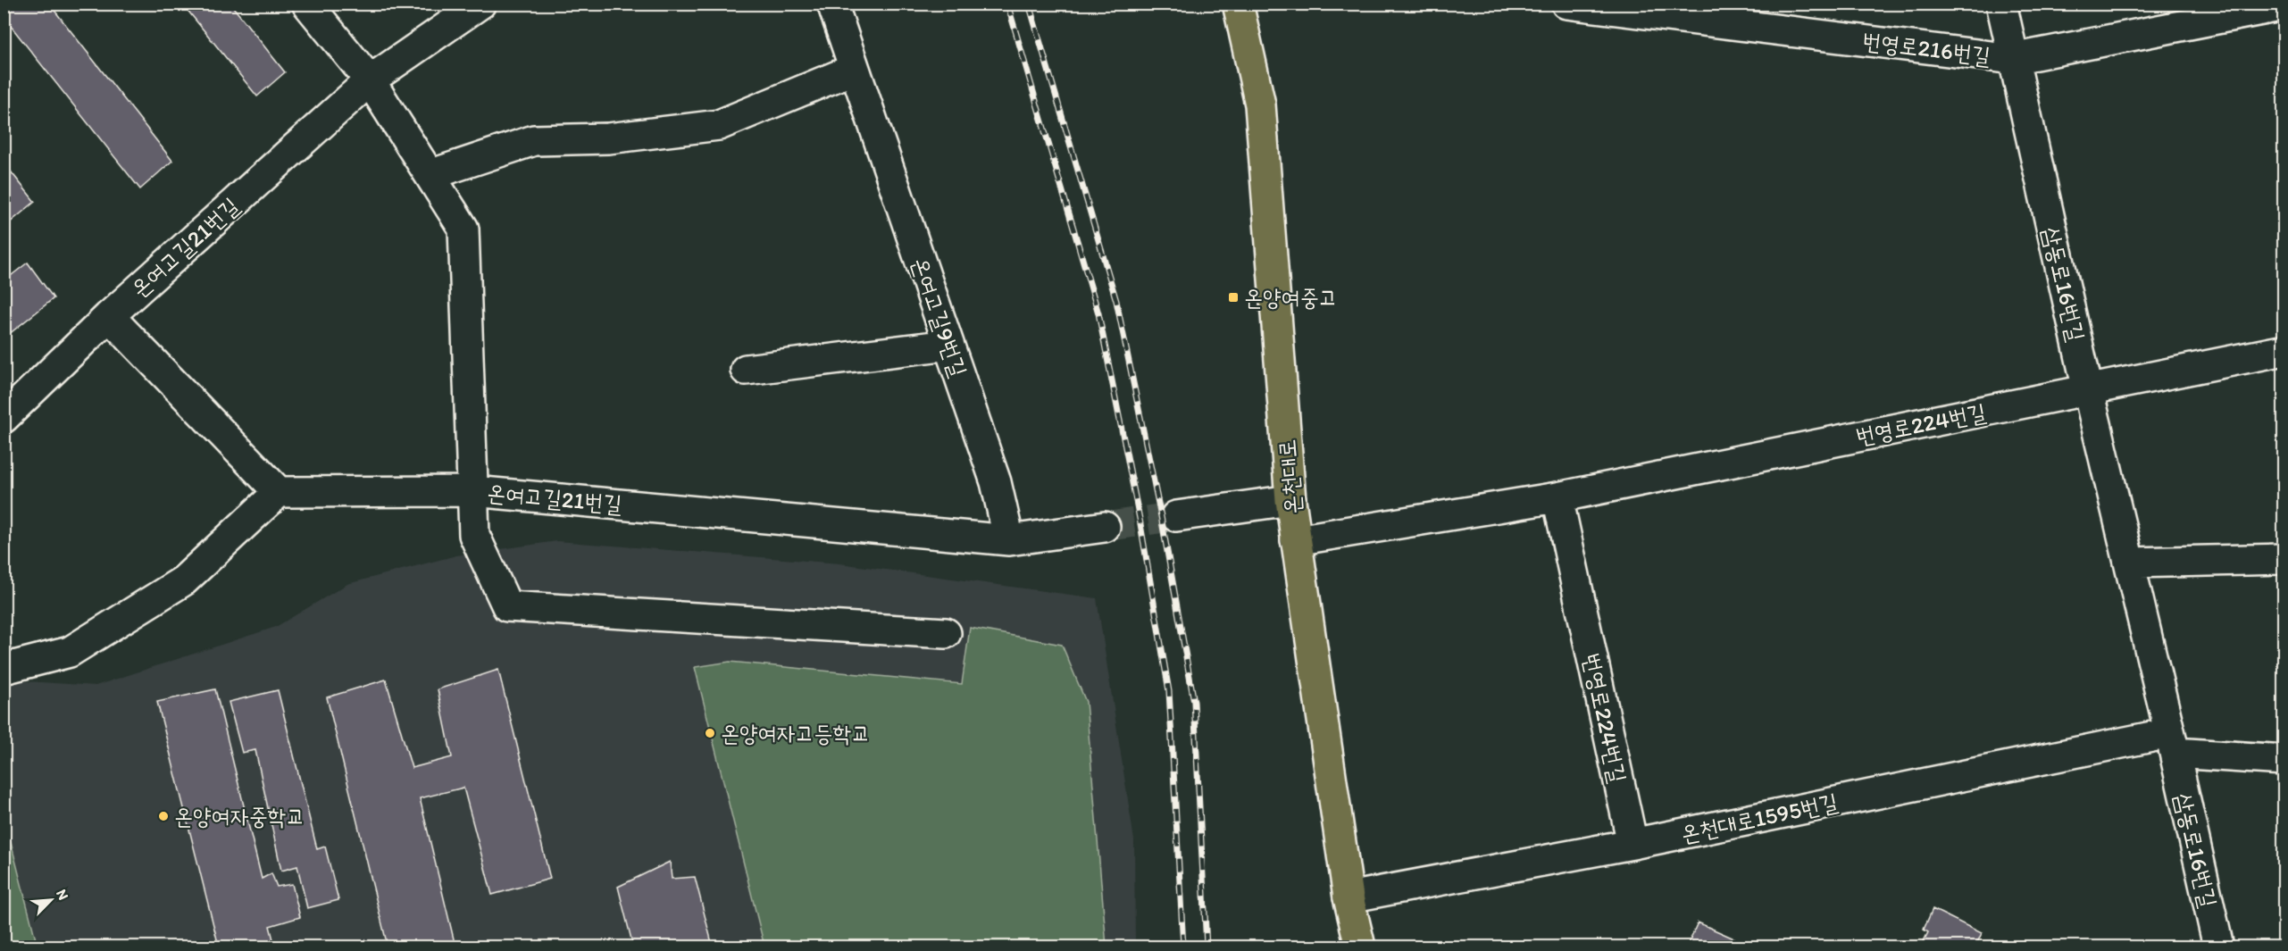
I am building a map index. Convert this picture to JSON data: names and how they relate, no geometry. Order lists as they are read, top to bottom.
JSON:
{
  "streets": {
    "main road": ["온천대로"],
    "street": [
      "번영로216번길",
      "온여고길21번길",
      "삼동로16번길",
      "온여고길9번길",
      "번영로224번길",
      "온천대로1595번길"
    ]
  },
  "crossings": [
    ["번영로216번길", "삼동로16번길"],
    ["온여고길21번길", "온여고길9번길"],
    ["삼동로16번길", "번영로224번길"],
    ["삼동로16번길", "온천대로1595번길"],
    ["번영로224번길", "온천대로"],
    ["번영로224번길", "온천대로1595번길"],
    ["온천대로", "온천대로1595번길"]
  ],
  "places": {
    "transit": ["온양여중고"],
    "other": ["온양여자고등학교", "온양여자중학교"]
  },
  "north": "top right"
}
